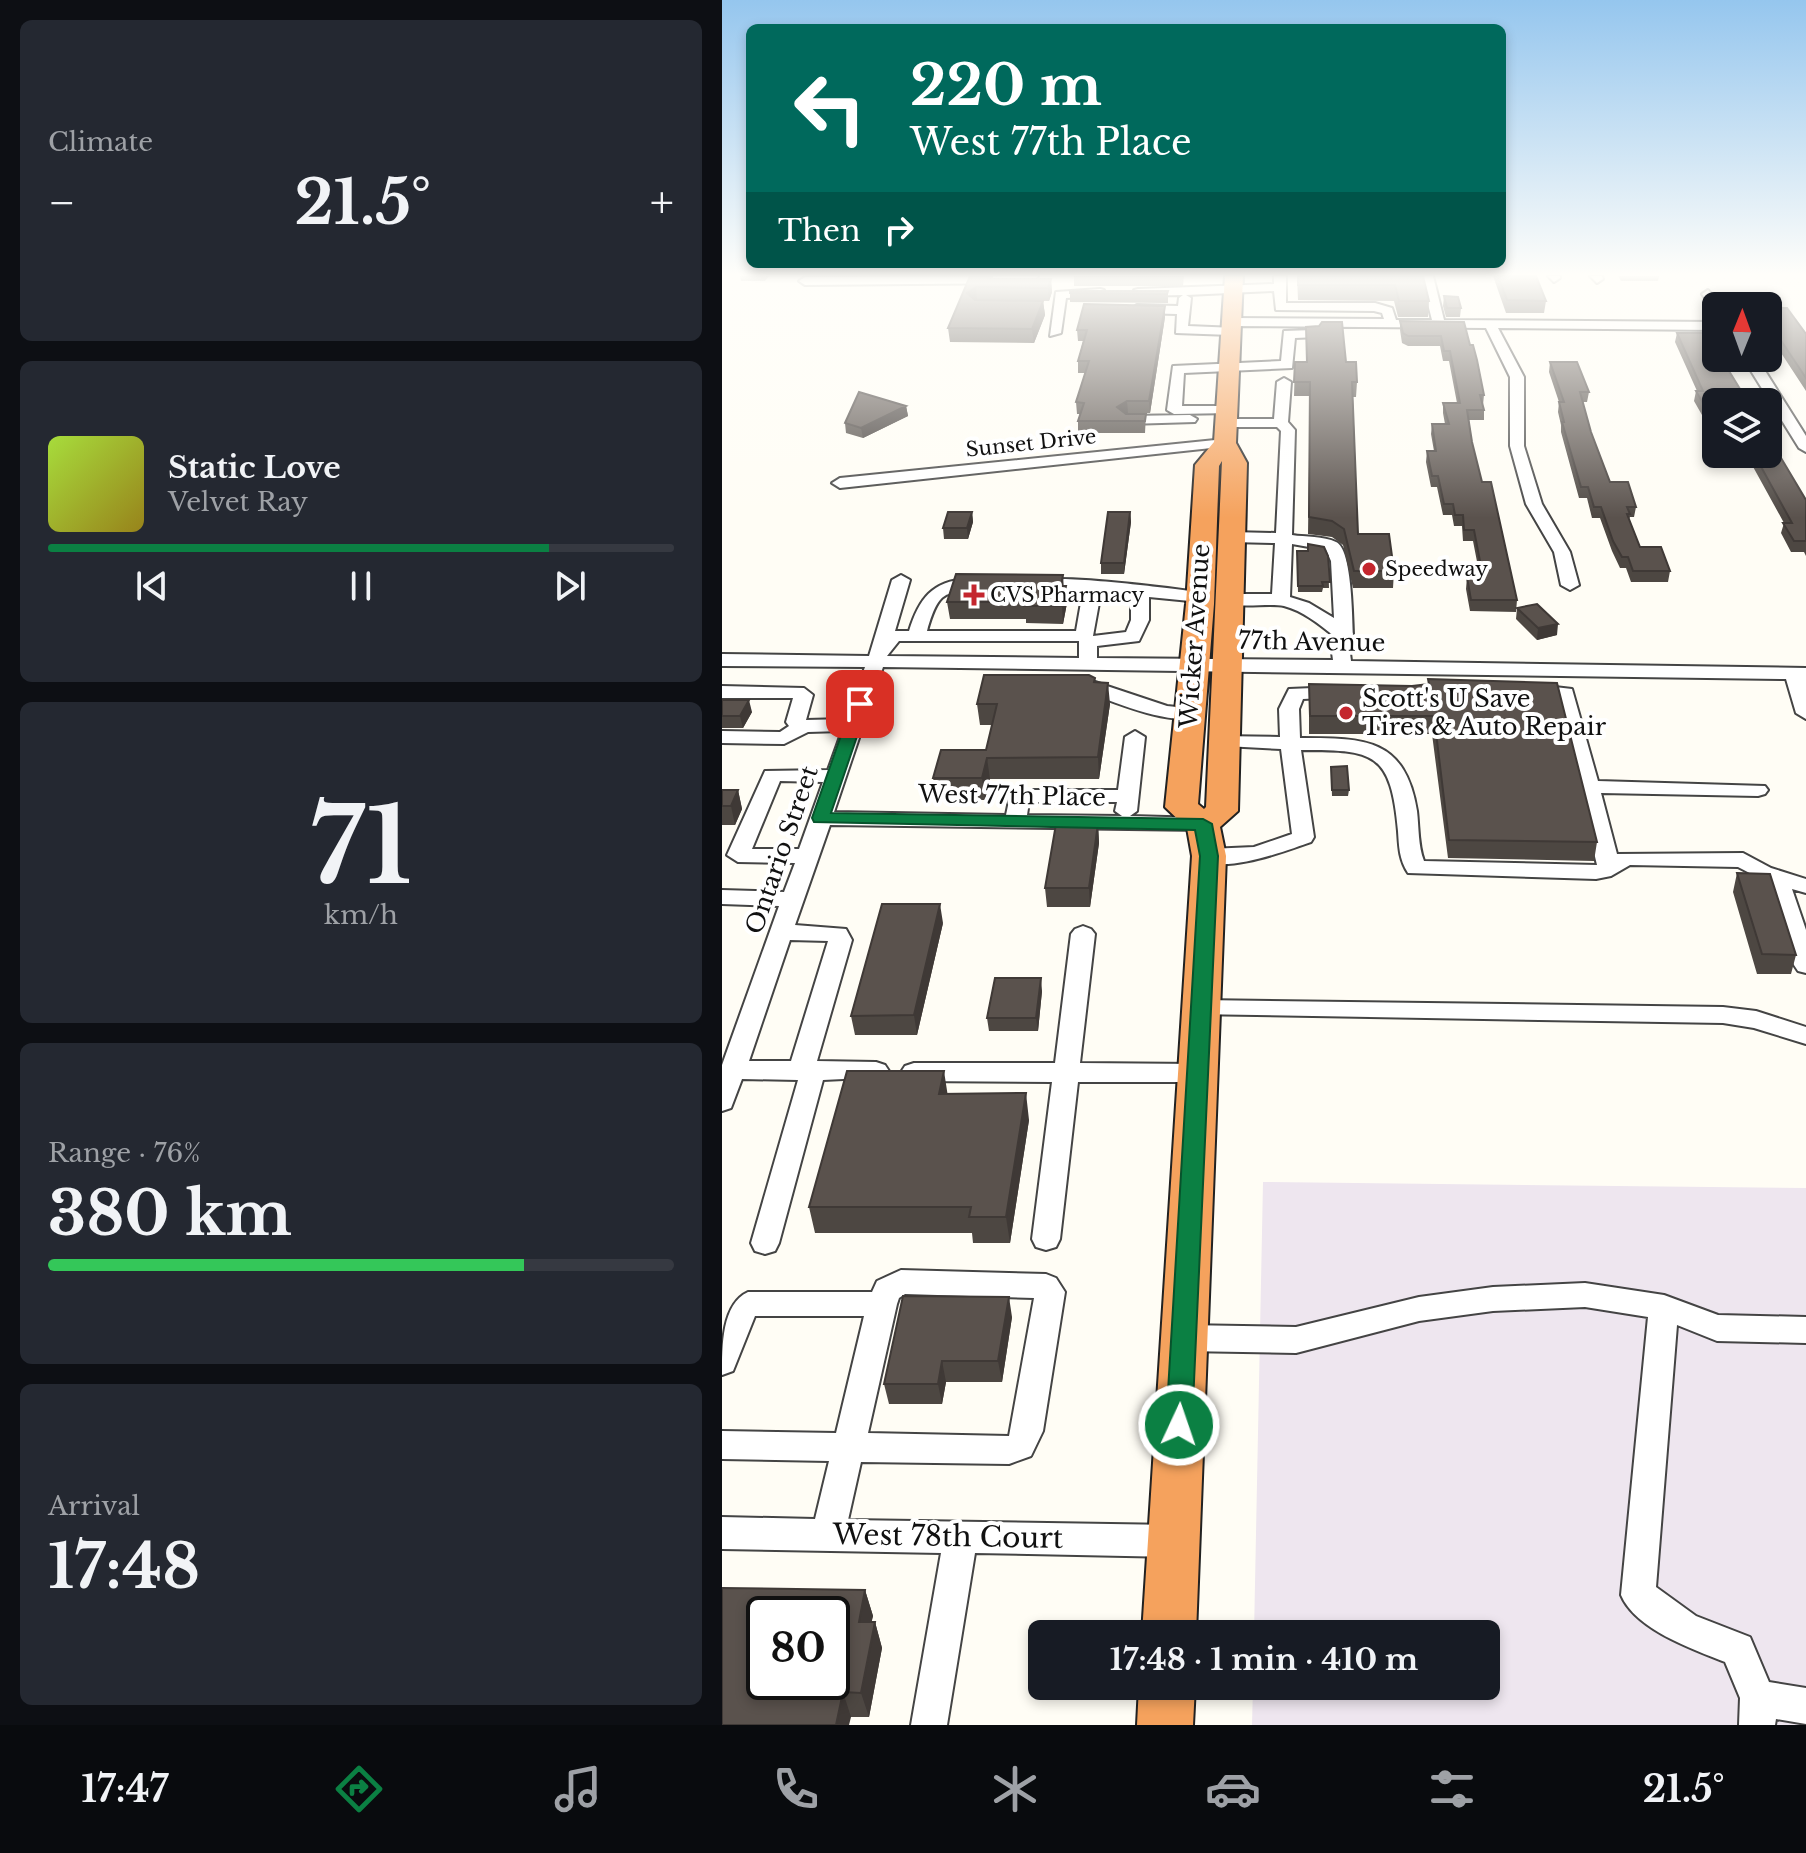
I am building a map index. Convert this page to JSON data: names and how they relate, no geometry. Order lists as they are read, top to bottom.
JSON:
{
  "streets": {
    "highway": ["Wicker Avenue"],
    "street": [
      "Sunset Drive",
      "77th Avenue",
      "West 77th Place",
      "Ontario Street",
      "West 78th Court"
    ]
  },
  "crossings": [
    ["Sunset Drive", "Wicker Avenue"],
    ["Wicker Avenue", "77th Avenue"],
    ["Wicker Avenue", "West 77th Place"],
    ["77th Avenue", "Ontario Street"],
    ["West 77th Place", "Ontario Street"]
  ],
  "places": {
    "other": ["Speedway", "Scott's U Save Tires & Auto Repair"],
    "health": ["CVS Pharmacy"]
  },
  "north": "top",
  "page": {
    "tile": [
      "Climate",
      ["71", "km/h"],
      ["Range · 76%", "380 km"],
      ["Arrival", "17:48"]
    ],
    "turn": ["220 m", "West 77th Place"],
    "heat": ["−", "21.5°", "+"],
    "then": "Then",
    "song": ["Static Love", "Velvet Ray"],
    "limit": "80",
    "trip": "17:48 · 1 min · 410 m",
    "tabs": ["17:47", "21.5°"]
  }
}
